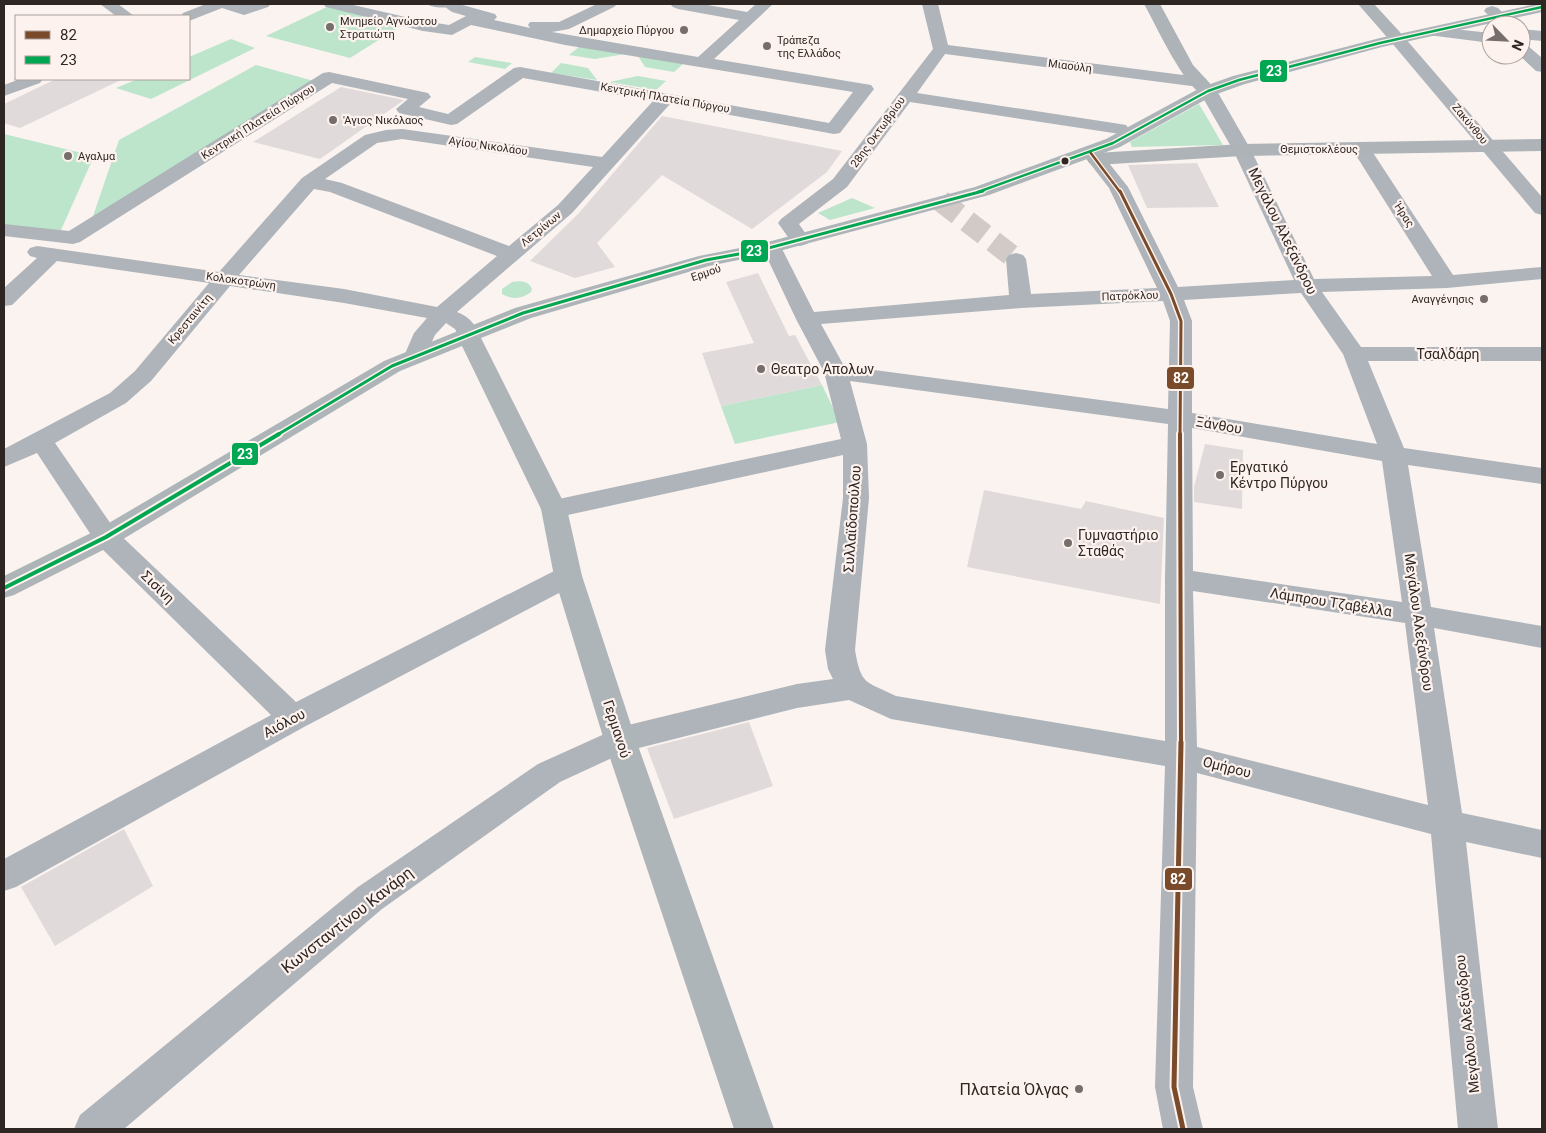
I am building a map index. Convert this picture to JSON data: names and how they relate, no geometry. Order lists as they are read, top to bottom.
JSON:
{
  "streets": {
    "main road": ["Ερμού", "Γερμανού"],
    "street": [
      "Μιαούλη",
      "Κεντρική Πλατεία Πύργου",
      "Ζακύνθου",
      "28ης Οκτωβρίου",
      "Αγίου Νικολάου",
      "Θεμιστοκλέους",
      "Ήρας",
      "Λετρίνων",
      "Μεγάλου Αλεξάνδρου",
      "Κολοκοτρώνη",
      "Πατρόκλου",
      "Κρεσταινίτη",
      "Τσαλδάρη",
      "Ξάνθου",
      "Συλλαϊδοπούλου",
      "Σισίνη",
      "Λάμπρου Τζαβέλλα",
      "Αιόλου",
      "Ομήρου",
      "Κωνσταντίνου Κανάρη"
    ]
  },
  "crossings": [
    ["Μιαούλη", "28ης Οκτωβρίου"],
    ["Μιαούλη", "Μεγάλου Αλεξάνδρου"],
    ["Μιαούλη", "Ερμού"],
    ["Κεντρική Πλατεία Πύργου", "Λετρίνων"],
    ["Ζακύνθου", "Θεμιστοκλέους"],
    ["28ης Οκτωβρίου", "Ερμού"],
    ["Αγίου Νικολάου", "Λετρίνων"],
    ["Αγίου Νικολάου", "Κρεσταινίτη"],
    ["Θεμιστοκλέους", "Ήρας"],
    ["Θεμιστοκλέους", "Μεγάλου Αλεξάνδρου"],
    ["Θεμιστοκλέους", "Ερμού"],
    ["Ήρας", "Πατρόκλου"],
    ["Λετρίνων", "Ερμού"],
    ["Λετρίνων", "Κολοκοτρώνη"],
    ["Μεγάλου Αλεξάνδρου", "Ερμού"],
    ["Μεγάλου Αλεξάνδρου", "Πατρόκλου"],
    ["Μεγάλου Αλεξάνδρου", "Τσαλδάρη"],
    ["Μεγάλου Αλεξάνδρου", "Ξάνθου"],
    ["Μεγάλου Αλεξάνδρου", "Λάμπρου Τζαβέλλα"],
    ["Μεγάλου Αλεξάνδρου", "Ομήρου"],
    ["Ερμού", "Κολοκοτρώνη"],
    ["Ερμού", "Συλλαϊδοπούλου"],
    ["Ερμού", "Σισίνη"],
    ["Ερμού", "Γερμανού"],
    ["Κολοκοτρώνη", "Κρεσταινίτη"],
    ["Κολοκοτρώνη", "Γερμανού"],
    ["Πατρόκλου", "Συλλαϊδοπούλου"],
    ["Κρεσταινίτη", "Σισίνη"],
    ["Ξάνθου", "Συλλαϊδοπούλου"],
    ["Συλλαϊδοπούλου", "Ομήρου"],
    ["Συλλαϊδοπούλου", "Κωνσταντίνου Κανάρη"],
    ["Σισίνη", "Αιόλου"],
    ["Αιόλου", "Γερμανού"],
    ["Γερμανού", "Κωνσταντίνου Κανάρη"],
    ["Ομήρου", "Κωνσταντίνου Κανάρη"]
  ],
  "places": [
    "Μνημείο Αγνώστου Στρατιώτη",
    "Δημαρχείο Πύργου",
    "Τράπεζα της Ελλάδος",
    "'Αγιος Νικόλαος",
    "Αγαλμα",
    "Αναγγένησις",
    "Θεατρο Απολων",
    "Εργατικό Κέντρο Πύργου",
    "Γυμναστήριο Σταθάς",
    "Πλατεία Όλγας"
  ],
  "lines": ["transit line 23", "transit line 82"],
  "legend": ["82", "23"],
  "north": "bottom right"
}
